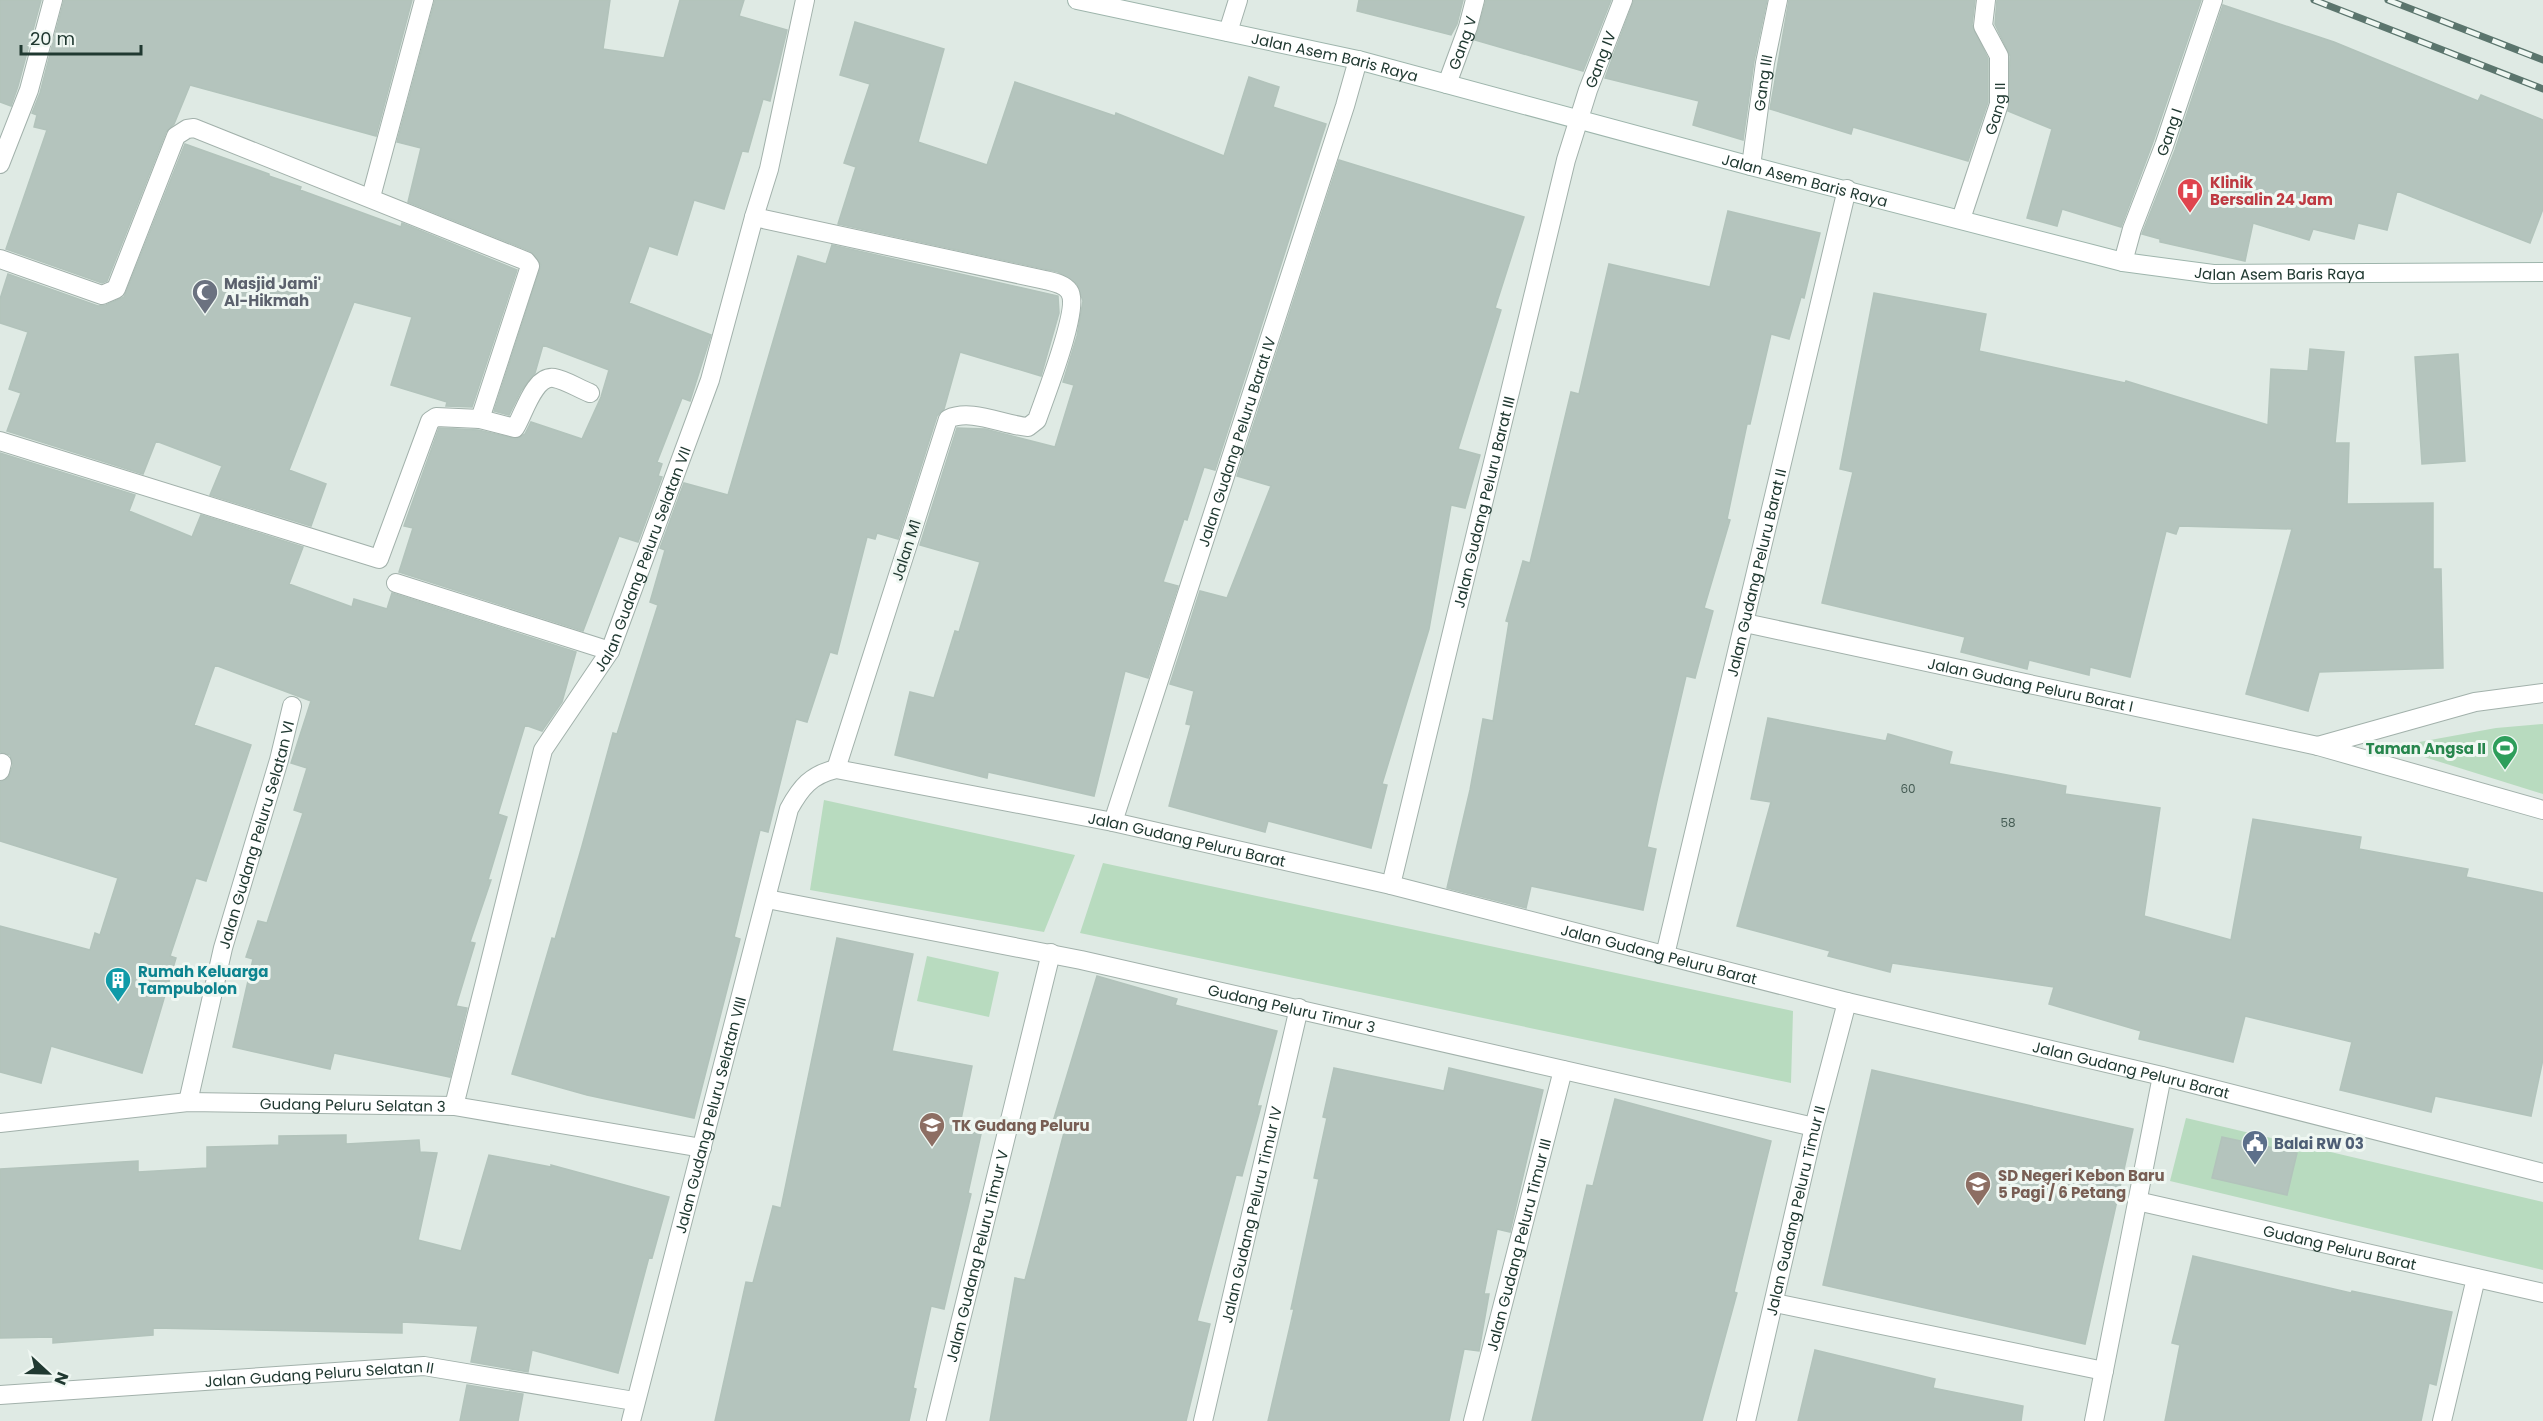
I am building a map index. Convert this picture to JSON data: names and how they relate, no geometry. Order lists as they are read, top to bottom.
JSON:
{
  "streets": {
    "street": [
      "Gang V",
      "Jalan Asem Baris Raya",
      "Gang IV",
      "Gang III",
      "Gang II",
      "Gang I",
      "Jalan Gudang Peluru Barat IV",
      "Jalan Gudang Peluru Barat III",
      "Jalan M1",
      "Jalan Gudang Peluru Selatan VII",
      "Jalan Gudang Peluru Barat II",
      "Jalan Gudang Peluru Barat I",
      "Jalan Gudang Peluru Selatan VI",
      "Jalan Gudang Peluru Barat",
      "Gudang Peluru Timur 3",
      "Gudang Peluru Selatan 3",
      "Jalan Gudang Peluru Selatan VIII",
      "Jalan Gudang Peluru Timur II",
      "Jalan Gudang Peluru Timur IV",
      "Jalan Gudang Peluru Timur III",
      "Gudang Peluru Barat",
      "Jalan Gudang Peluru Timur V",
      "Jalan Gudang Peluru Selatan II"
    ]
  },
  "crossings": [
    ["Gang V", "Jalan Asem Baris Raya"],
    ["Jalan Asem Baris Raya", "Gang IV"],
    ["Jalan Asem Baris Raya", "Gang III"],
    ["Jalan Asem Baris Raya", "Gang II"],
    ["Jalan Asem Baris Raya", "Gang I"],
    ["Jalan Asem Baris Raya", "Jalan Gudang Peluru Barat IV"],
    ["Jalan Asem Baris Raya", "Jalan Gudang Peluru Barat III"],
    ["Jalan Asem Baris Raya", "Jalan Gudang Peluru Barat II"],
    ["Gang IV", "Jalan Gudang Peluru Barat III"],
    ["Jalan Gudang Peluru Barat IV", "Jalan Gudang Peluru Barat"],
    ["Jalan Gudang Peluru Barat III", "Jalan Gudang Peluru Barat"],
    ["Jalan M1", "Jalan Gudang Peluru Selatan VII"],
    ["Jalan M1", "Jalan Gudang Peluru Barat"],
    ["Jalan M1", "Jalan Gudang Peluru Selatan VIII"],
    ["Jalan Gudang Peluru Selatan VII", "Gudang Peluru Selatan 3"],
    ["Jalan Gudang Peluru Barat II", "Jalan Gudang Peluru Barat I"],
    ["Jalan Gudang Peluru Barat II", "Jalan Gudang Peluru Barat"],
    ["Jalan Gudang Peluru Selatan VI", "Gudang Peluru Selatan 3"],
    ["Jalan Gudang Peluru Barat", "Jalan Gudang Peluru Selatan VIII"],
    ["Jalan Gudang Peluru Barat", "Jalan Gudang Peluru Timur II"],
    ["Gudang Peluru Timur 3", "Jalan Gudang Peluru Selatan VIII"],
    ["Gudang Peluru Timur 3", "Jalan Gudang Peluru Timur II"],
    ["Gudang Peluru Timur 3", "Jalan Gudang Peluru Timur IV"],
    ["Gudang Peluru Timur 3", "Jalan Gudang Peluru Timur III"],
    ["Gudang Peluru Timur 3", "Jalan Gudang Peluru Timur V"],
    ["Gudang Peluru Selatan 3", "Jalan Gudang Peluru Selatan VIII"],
    ["Jalan Gudang Peluru Selatan VIII", "Jalan Gudang Peluru Selatan II"]
  ],
  "places": {
    "hospital": ["Klinik Bersalin 24 Jam"],
    "mosque": ["Masjid Jami' Al-Hikmah"],
    "sports": ["Taman Angsa II"],
    "building": ["Rumah Keluarga Tampubolon"],
    "school or university": ["TK Gudang Peluru", "SD Negeri Kebon Baru 5 Pagi / 6 Petang"],
    "public building": ["Balai RW 03"]
  },
  "house_numbers": ["60", "58"],
  "scale_bar": "20 m",
  "north": "right"
}
